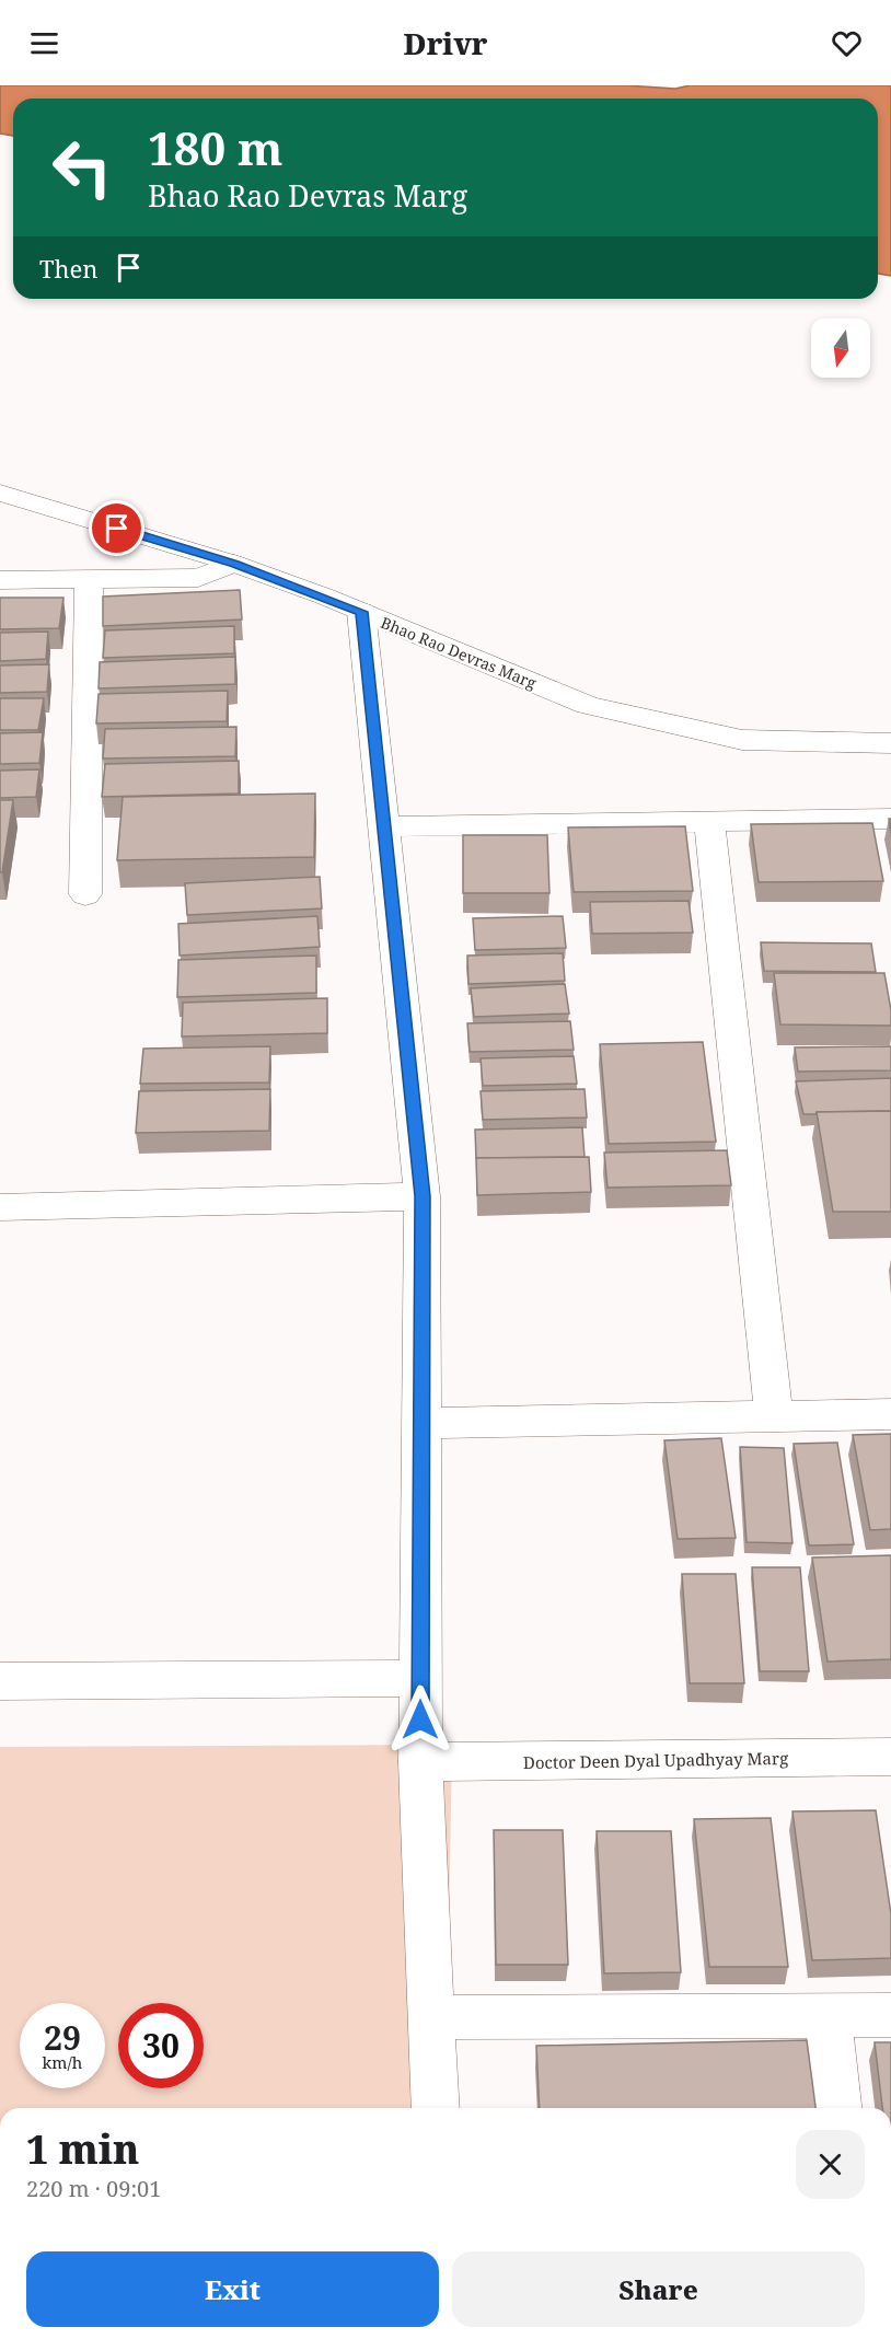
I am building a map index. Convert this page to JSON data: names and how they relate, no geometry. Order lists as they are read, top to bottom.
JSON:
{
  "streets": {
    "street": ["Bhao Rao Devras Marg", "Doctor Deen Dyal Upadhyay Marg"]
  },
  "north": "bottom",
  "page": {
    "header": "Drivr",
    "turn": ["180 m", "Bhao Rao Devras Marg"],
    "then": "Then",
    "speed": "29 km/h",
    "limit": "30",
    "heading": ["1 min", "220 m · 09:01"],
    "buttons": ["Exit", "Share"]
  }
}
